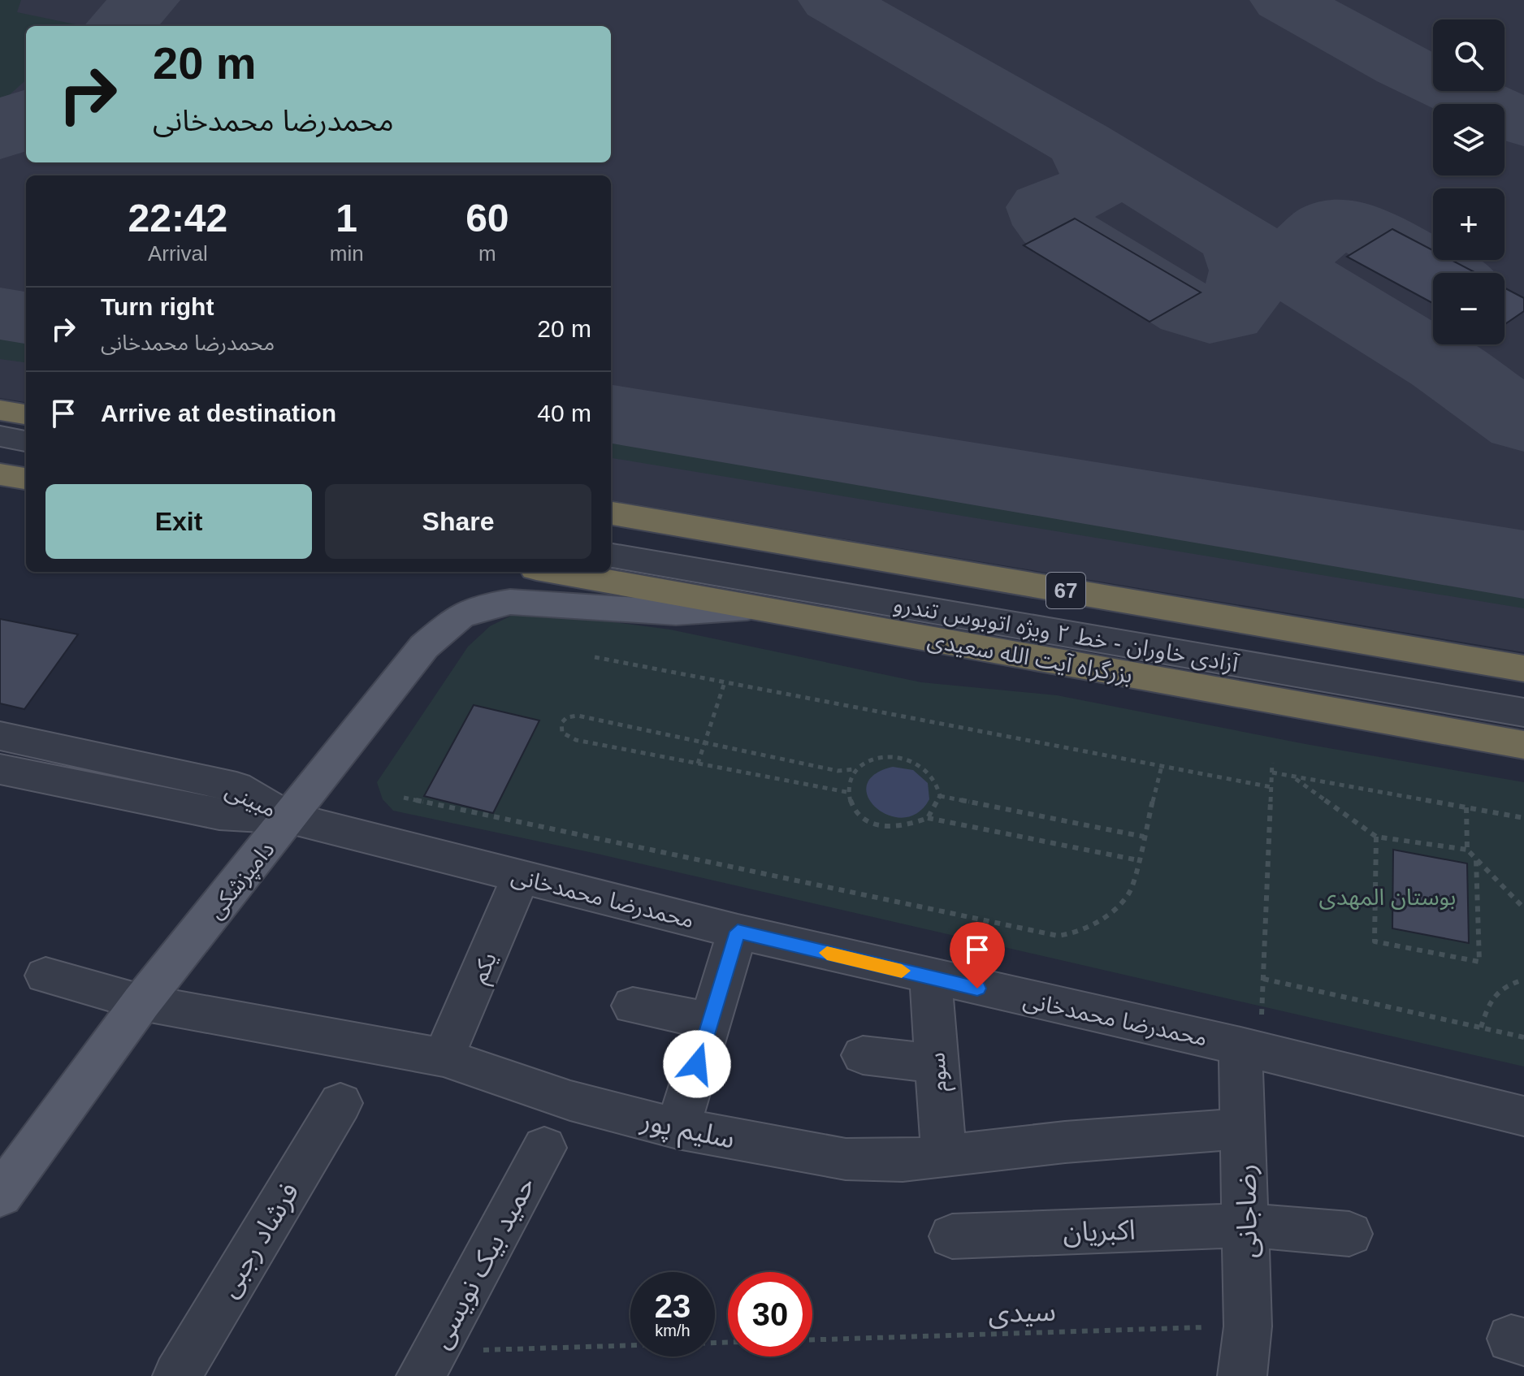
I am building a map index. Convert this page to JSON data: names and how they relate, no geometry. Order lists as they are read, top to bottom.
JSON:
{
  "streets": {
    "highway": ["67", "بزرگراه آیت الله سعیدی"],
    "main road": ["دامپزشکی"],
    "street": [
      "آزادی خاوران - خط ۲ ویژه اتوبوس تندرو",
      "مبینی",
      "محمدرضا محمدخانی",
      "یکم",
      "سوم",
      "سلیم پور",
      "رضاجانی",
      "اکبریان",
      "فرشاد رجبی",
      "حمید بیک نویسی"
    ],
    "path": ["سیدی"]
  },
  "crossings": [
    ["بزرگراه آیت الله سعیدی", "دامپزشکی"],
    ["مبینی", "دامپزشکی"],
    ["مبینی", "محمدرضا محمدخانی"],
    ["دامپزشکی", "محمدرضا محمدخانی"],
    ["دامپزشکی", "سلیم پور"],
    ["محمدرضا محمدخانی", "یکم"],
    ["محمدرضا محمدخانی", "رضاجانی"],
    ["یکم", "سلیم پور"],
    ["سوم", "سلیم پور"],
    ["سلیم پور", "رضاجانی"],
    ["رضاجانی", "اکبریان"],
    ["رضاجانی", "سیدی"]
  ],
  "parks": ["بوستان المهدی"],
  "page": {
    "map_buttons": ["+", "−"],
    "turn": ["20 m", "محمدرضا محمدخانی"],
    "eta": [
      "22:42",
      "Arrival",
      "1",
      "min",
      "60",
      "m"
    ],
    "list": [
      {
        "name": "Turn right",
        "note": "محمدرضا محمدخانی",
        "value": "20 m"
      },
      {
        "name": "Arrive at destination",
        "value": "40 m"
      }
    ],
    "buttons": ["Exit", "Share"],
    "speed": "23 km/h",
    "limit": "30"
  }
}
